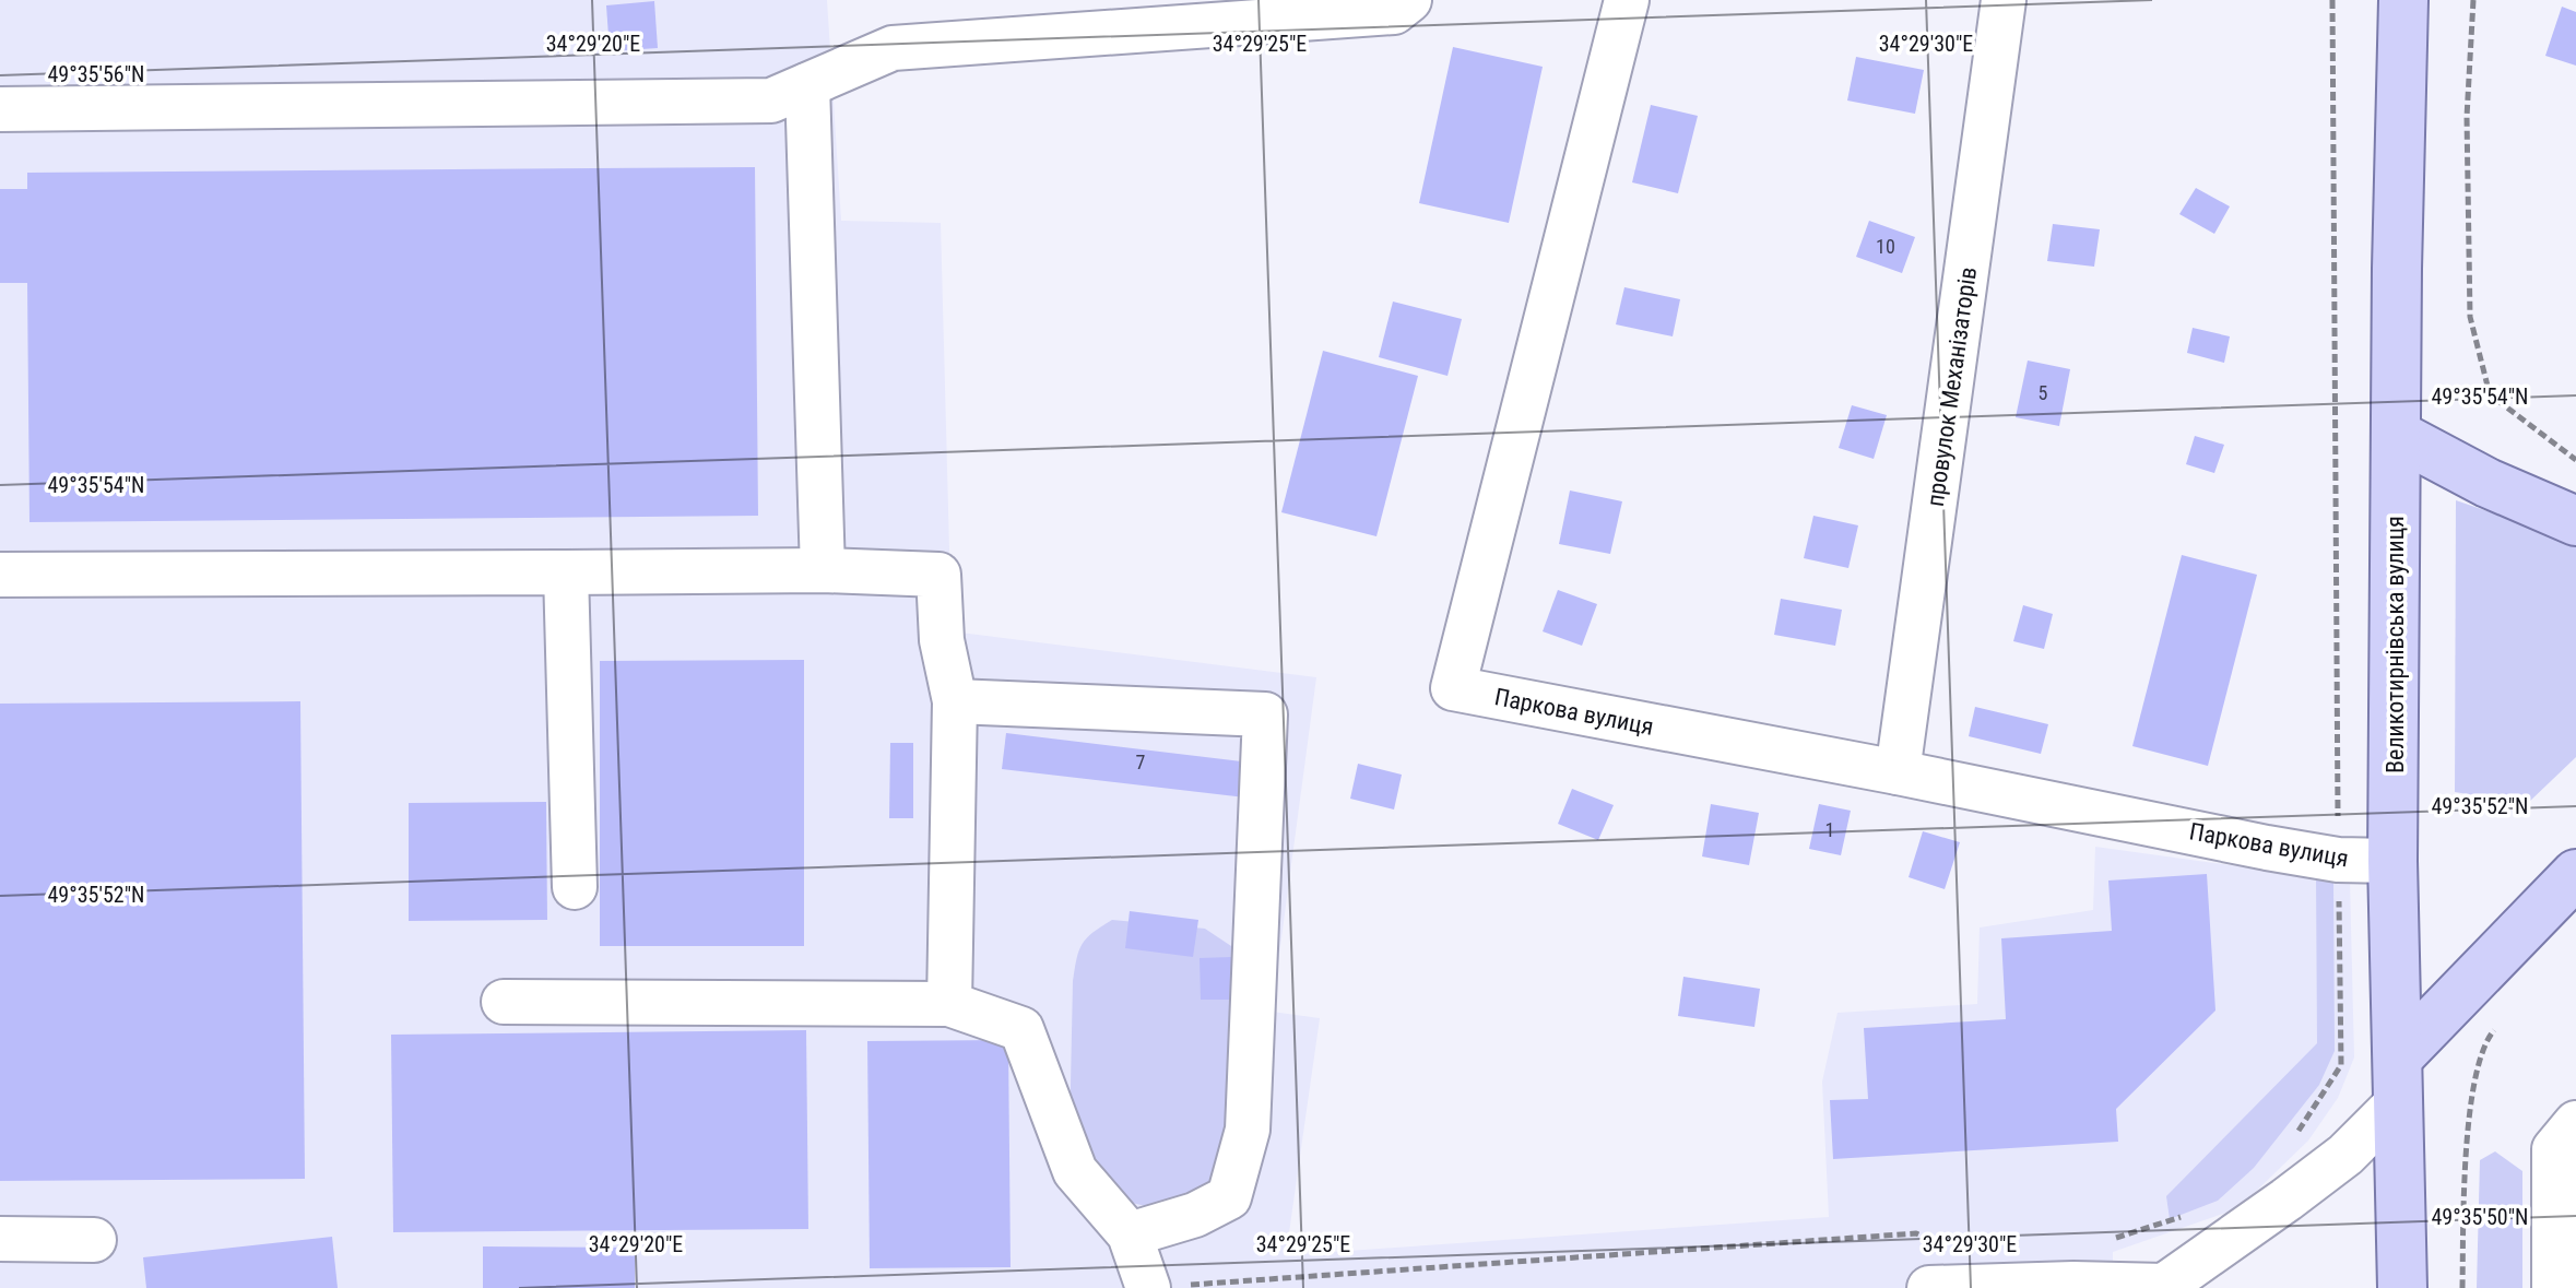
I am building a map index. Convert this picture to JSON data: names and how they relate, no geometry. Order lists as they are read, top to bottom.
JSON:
{
  "streets": {
    "main road": ["Великотирнівська вулиця"],
    "street": ["провулок Механізаторів", "Паркова вулиця"]
  },
  "crossings": [
    ["провулок Механізаторів", "Паркова вулиця"],
    ["Великотирнівська вулиця", "Паркова вулиця"]
  ],
  "house_numbers": [
    "10",
    "5",
    "7",
    "1"
  ],
  "coordinates": [
    "34°29'20\"E",
    "34°29'25\"E",
    "34°29'30\"E",
    "49°35'56\"N",
    "49°35'54\"N",
    "49°35'52\"N",
    "49°35'50\"N"
  ]
}
